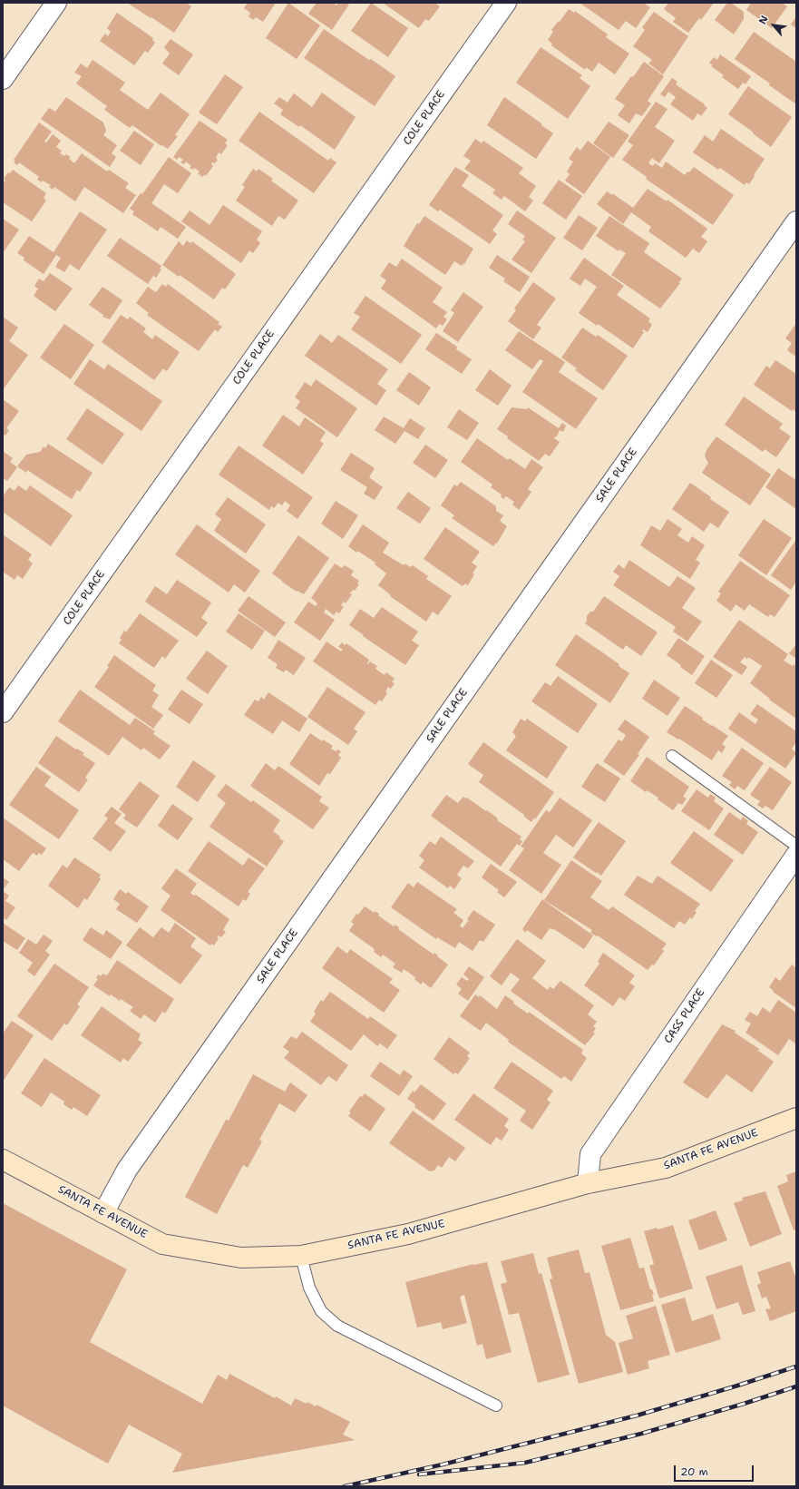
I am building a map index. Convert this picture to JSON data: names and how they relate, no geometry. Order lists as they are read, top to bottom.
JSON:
{
  "streets": {
    "main road": ["SANTA FE AVENUE"],
    "street": ["COLE PLACE", "SALE PLACE", "CASS PLACE"]
  },
  "crossings": [
    ["SALE PLACE", "SANTA FE AVENUE"],
    ["CASS PLACE", "SANTA FE AVENUE"]
  ],
  "scale_bar": "20 m",
  "north": "top left"
}
